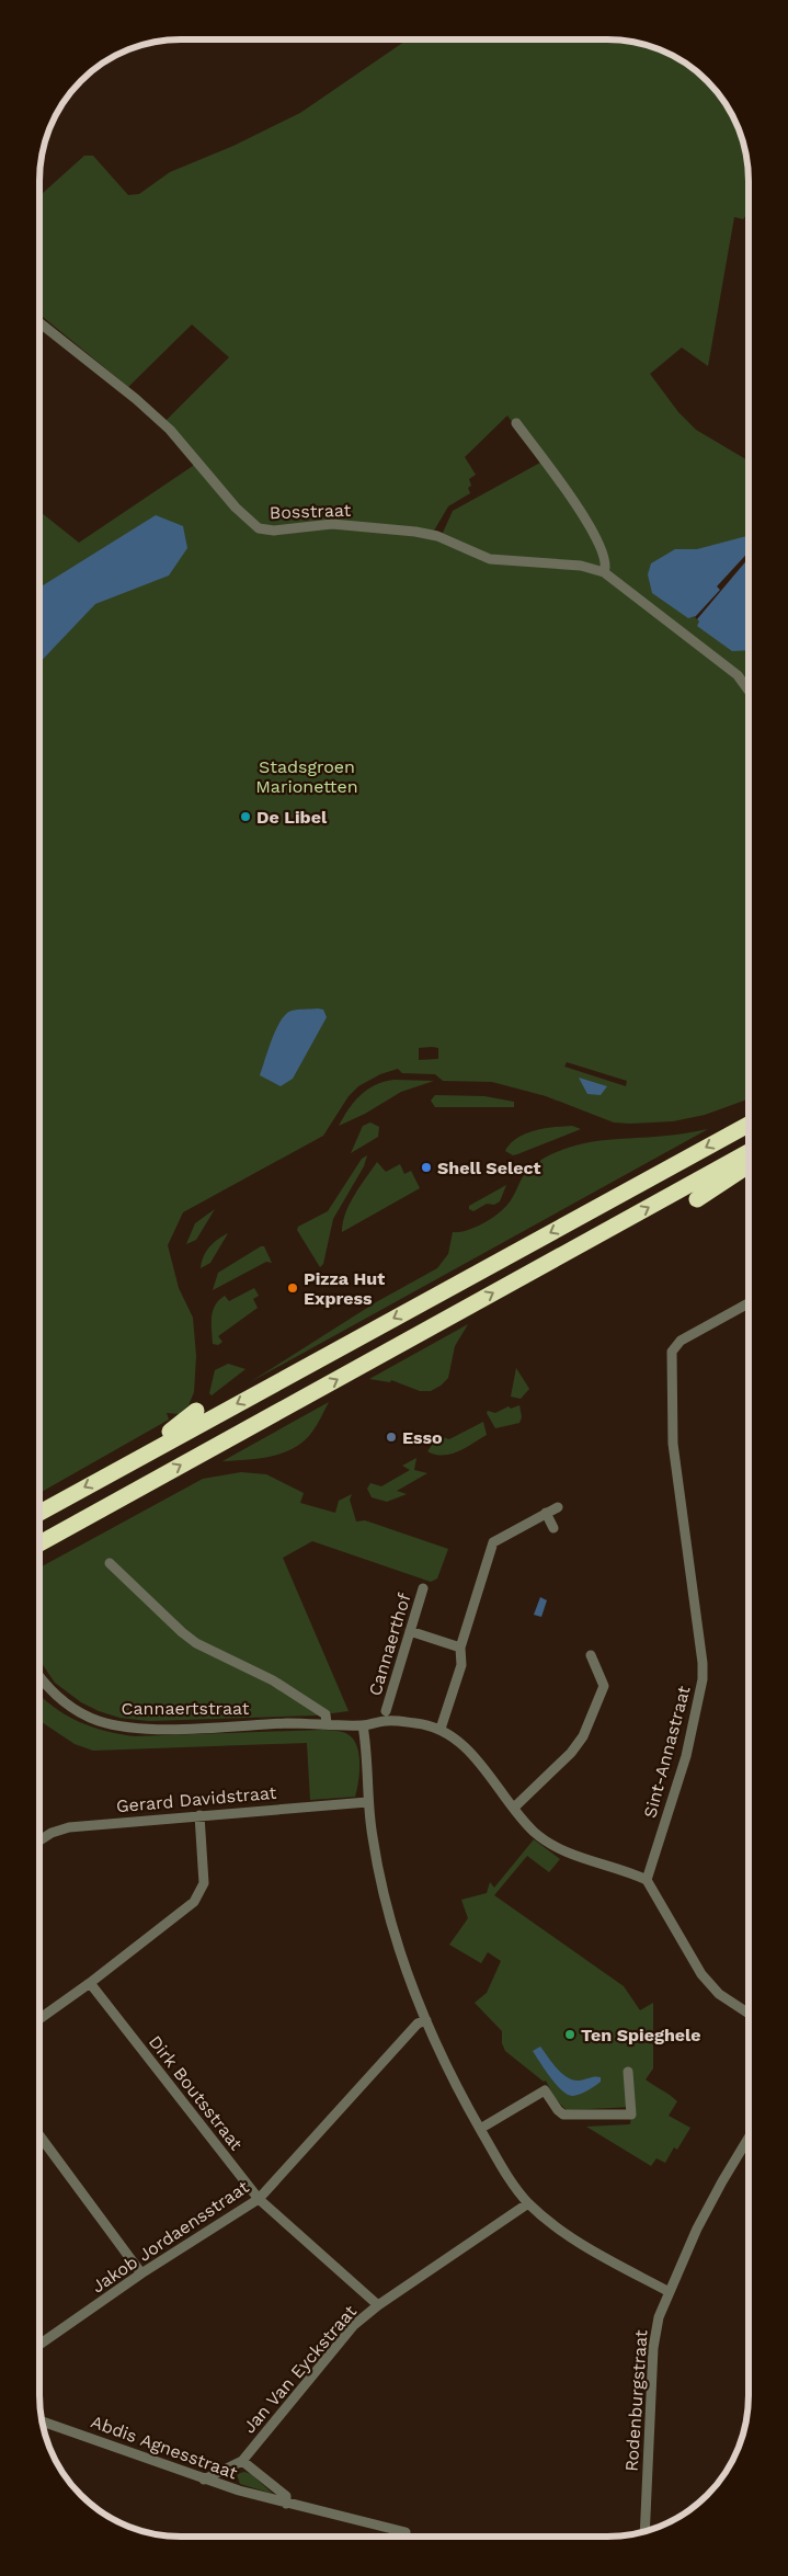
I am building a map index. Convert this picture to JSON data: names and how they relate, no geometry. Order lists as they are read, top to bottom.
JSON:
{
  "streets": {
    "street": [
      "Bosstraat",
      "Cannaerthof",
      "Cannaertstraat",
      "Sint-Annastraat",
      "Gerard Davidstraat",
      "Dirk Boutsstraat",
      "Jakob Jordaensstraat",
      "Jan Van Eyckstraat",
      "Rodenburgstraat",
      "Abdis Agnesstraat"
    ]
  },
  "crossings": [
    ["Cannaertstraat", "Sint-Annastraat"],
    ["Dirk Boutsstraat", "Jakob Jordaensstraat"],
    ["Dirk Boutsstraat", "Jan Van Eyckstraat"],
    ["Jan Van Eyckstraat", "Abdis Agnesstraat"]
  ],
  "parks": ["Stadsgroen Marionetten"],
  "places": [
    "De Libel",
    "Shell Select",
    "Pizza Hut Express",
    "Esso",
    "Ten Spieghele"
  ]
}
